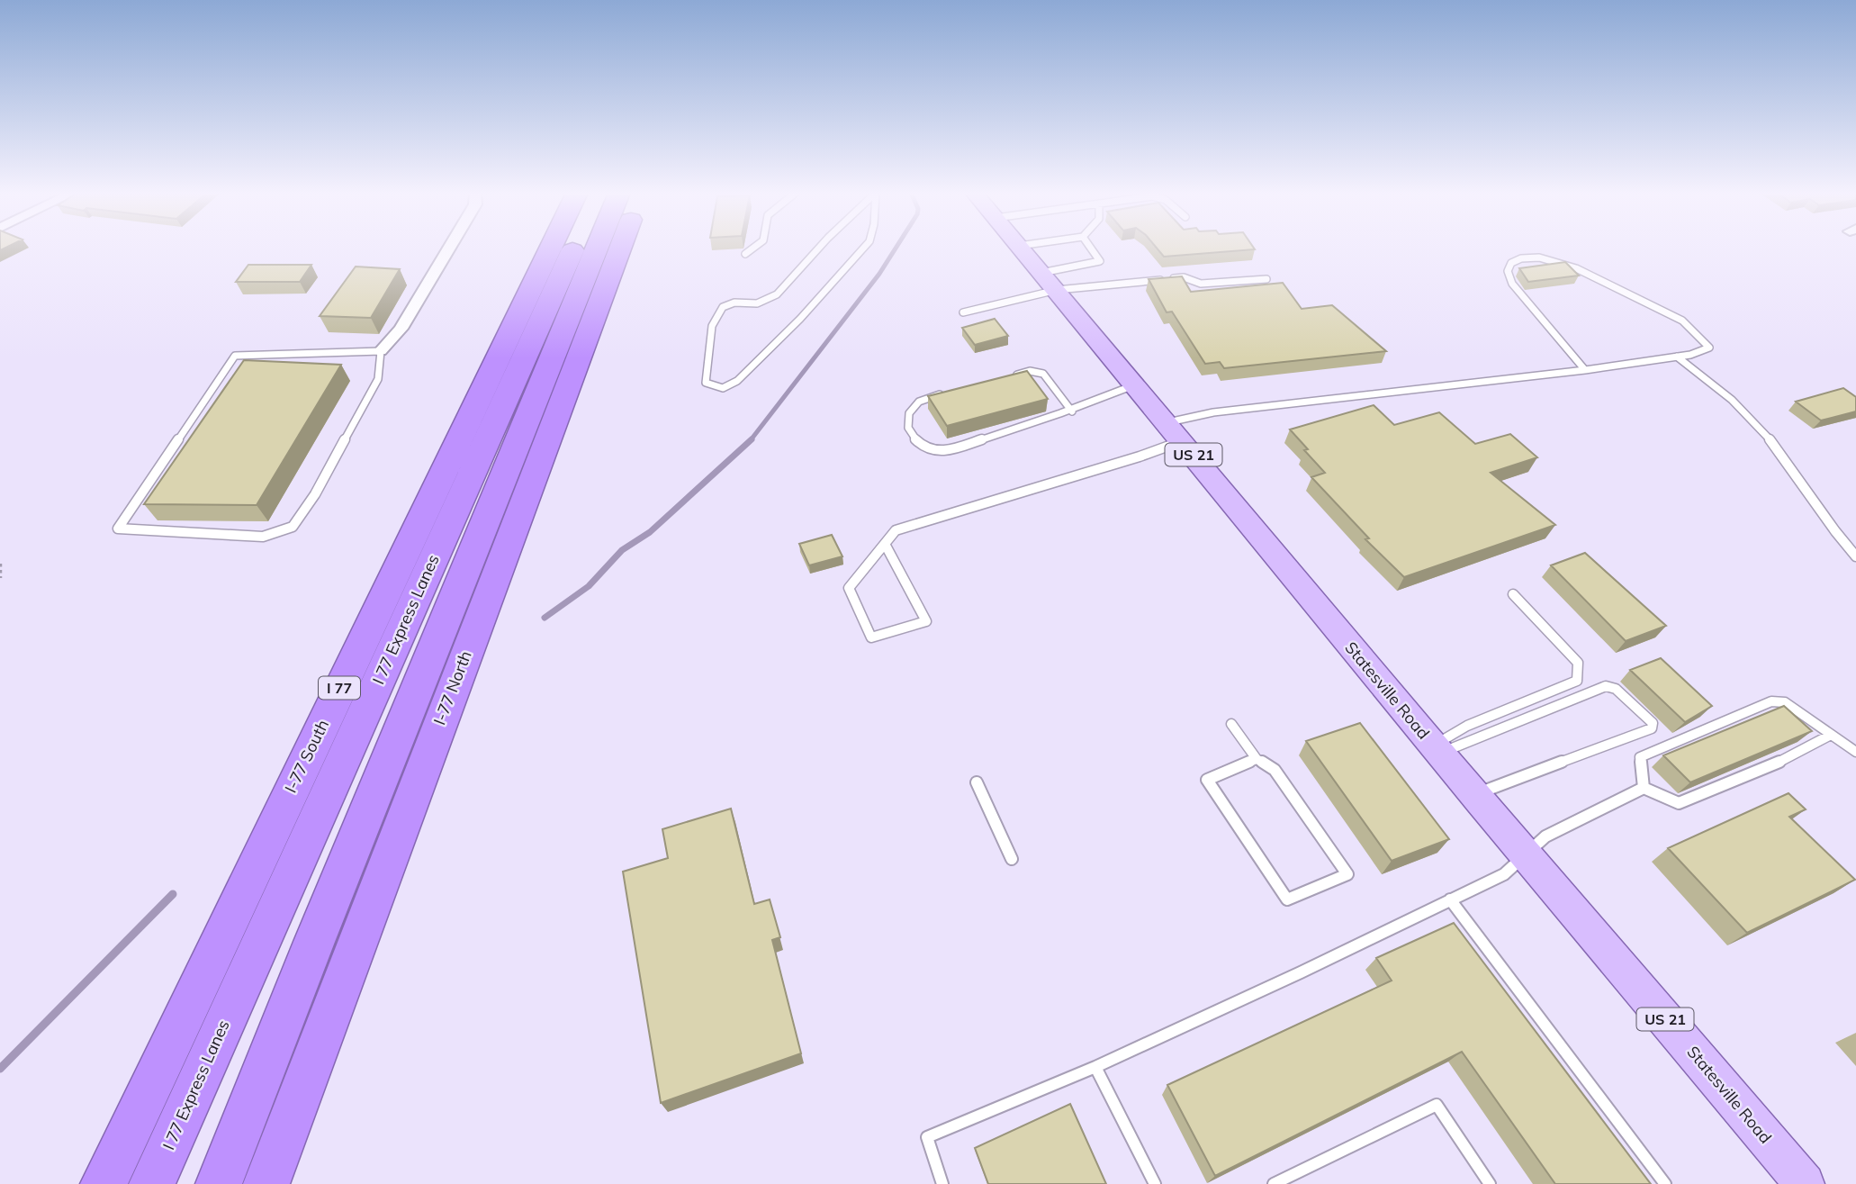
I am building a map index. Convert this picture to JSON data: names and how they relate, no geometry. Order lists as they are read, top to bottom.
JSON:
{
  "streets": {
    "highway": [
      "I 77 Express Lanes",
      "I 77",
      "I-77 North",
      "I-77 South"
    ],
    "main road": ["US 21", "Statesville Road"]
  }
}
